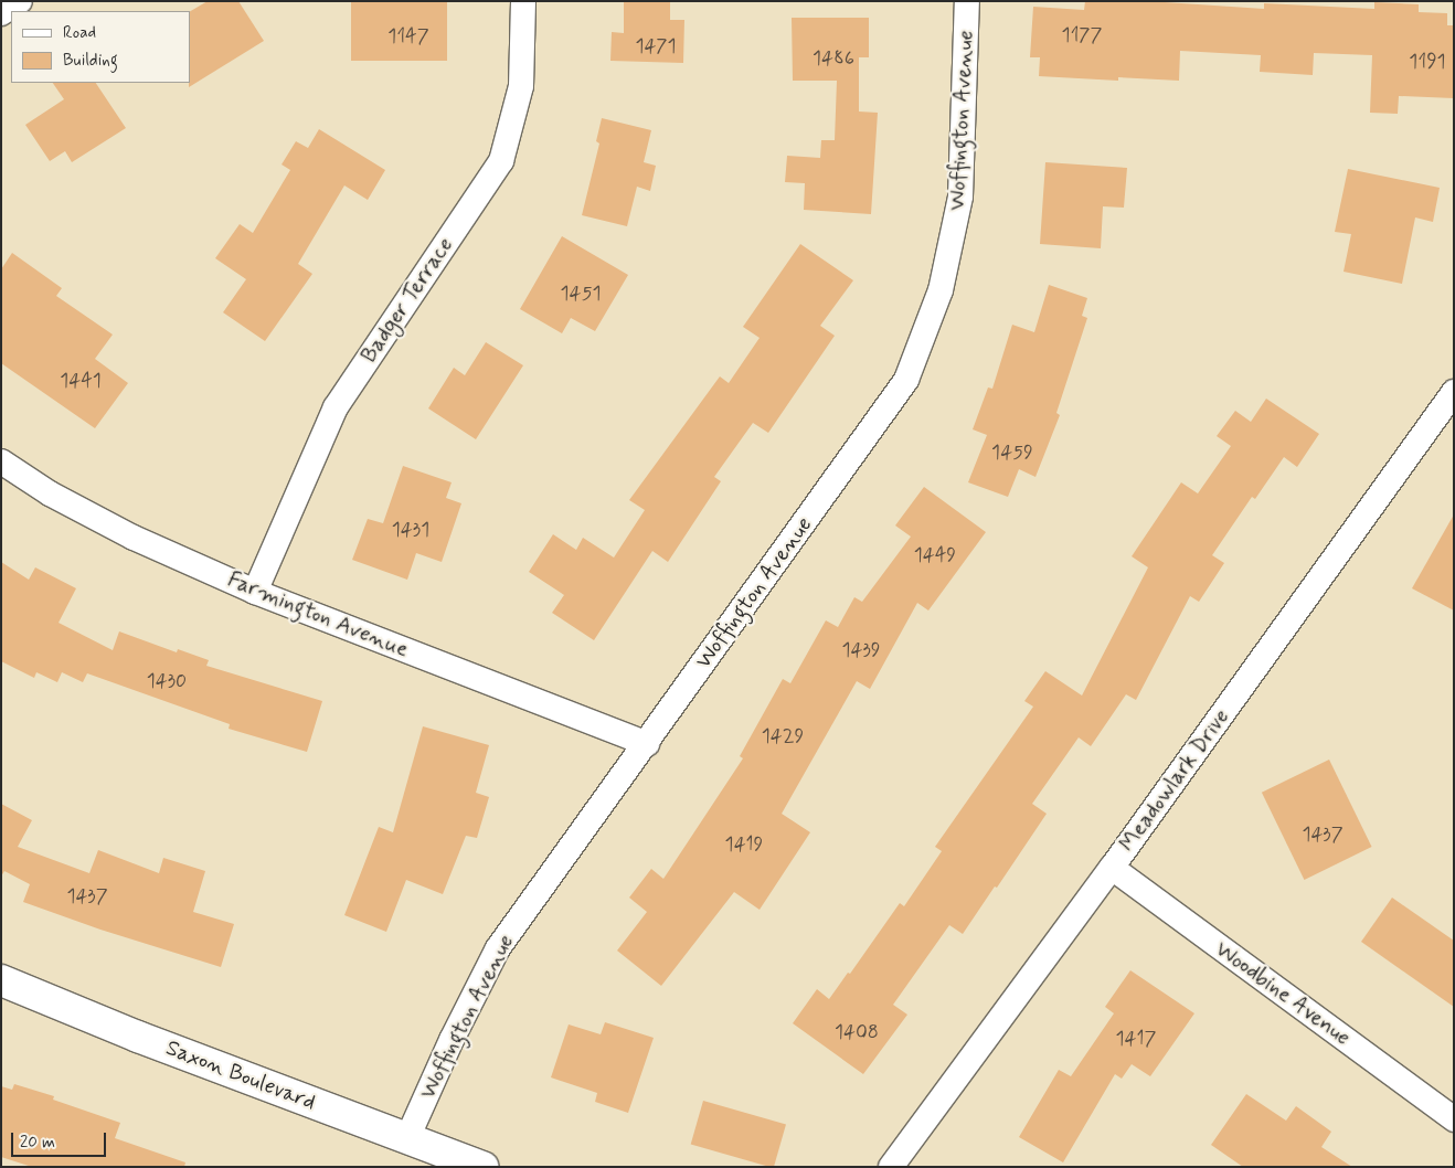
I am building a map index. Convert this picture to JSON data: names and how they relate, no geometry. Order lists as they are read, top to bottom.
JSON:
{
  "streets": {
    "main road": ["Saxon Boulevard"],
    "street": [
      "Woffington Avenue",
      "Badger Terrace",
      "Farmington Avenue",
      "Meadowlark Drive",
      "Woodbine Avenue"
    ]
  },
  "crossings": [
    ["Woffington Avenue", "Farmington Avenue"],
    ["Woffington Avenue", "Saxon Boulevard"],
    ["Badger Terrace", "Farmington Avenue"],
    ["Meadowlark Drive", "Woodbine Avenue"]
  ],
  "house_numbers": [
    "1177",
    "1147",
    "1471",
    "1486",
    "1191",
    "1451",
    "1441",
    "1459",
    "1431",
    "1449",
    "1439",
    "1430",
    "1429",
    "1437",
    "1419",
    "1437",
    "1408",
    "1417"
  ],
  "legend": ["Road", "Building"],
  "scale_bar": "20 m"
}
